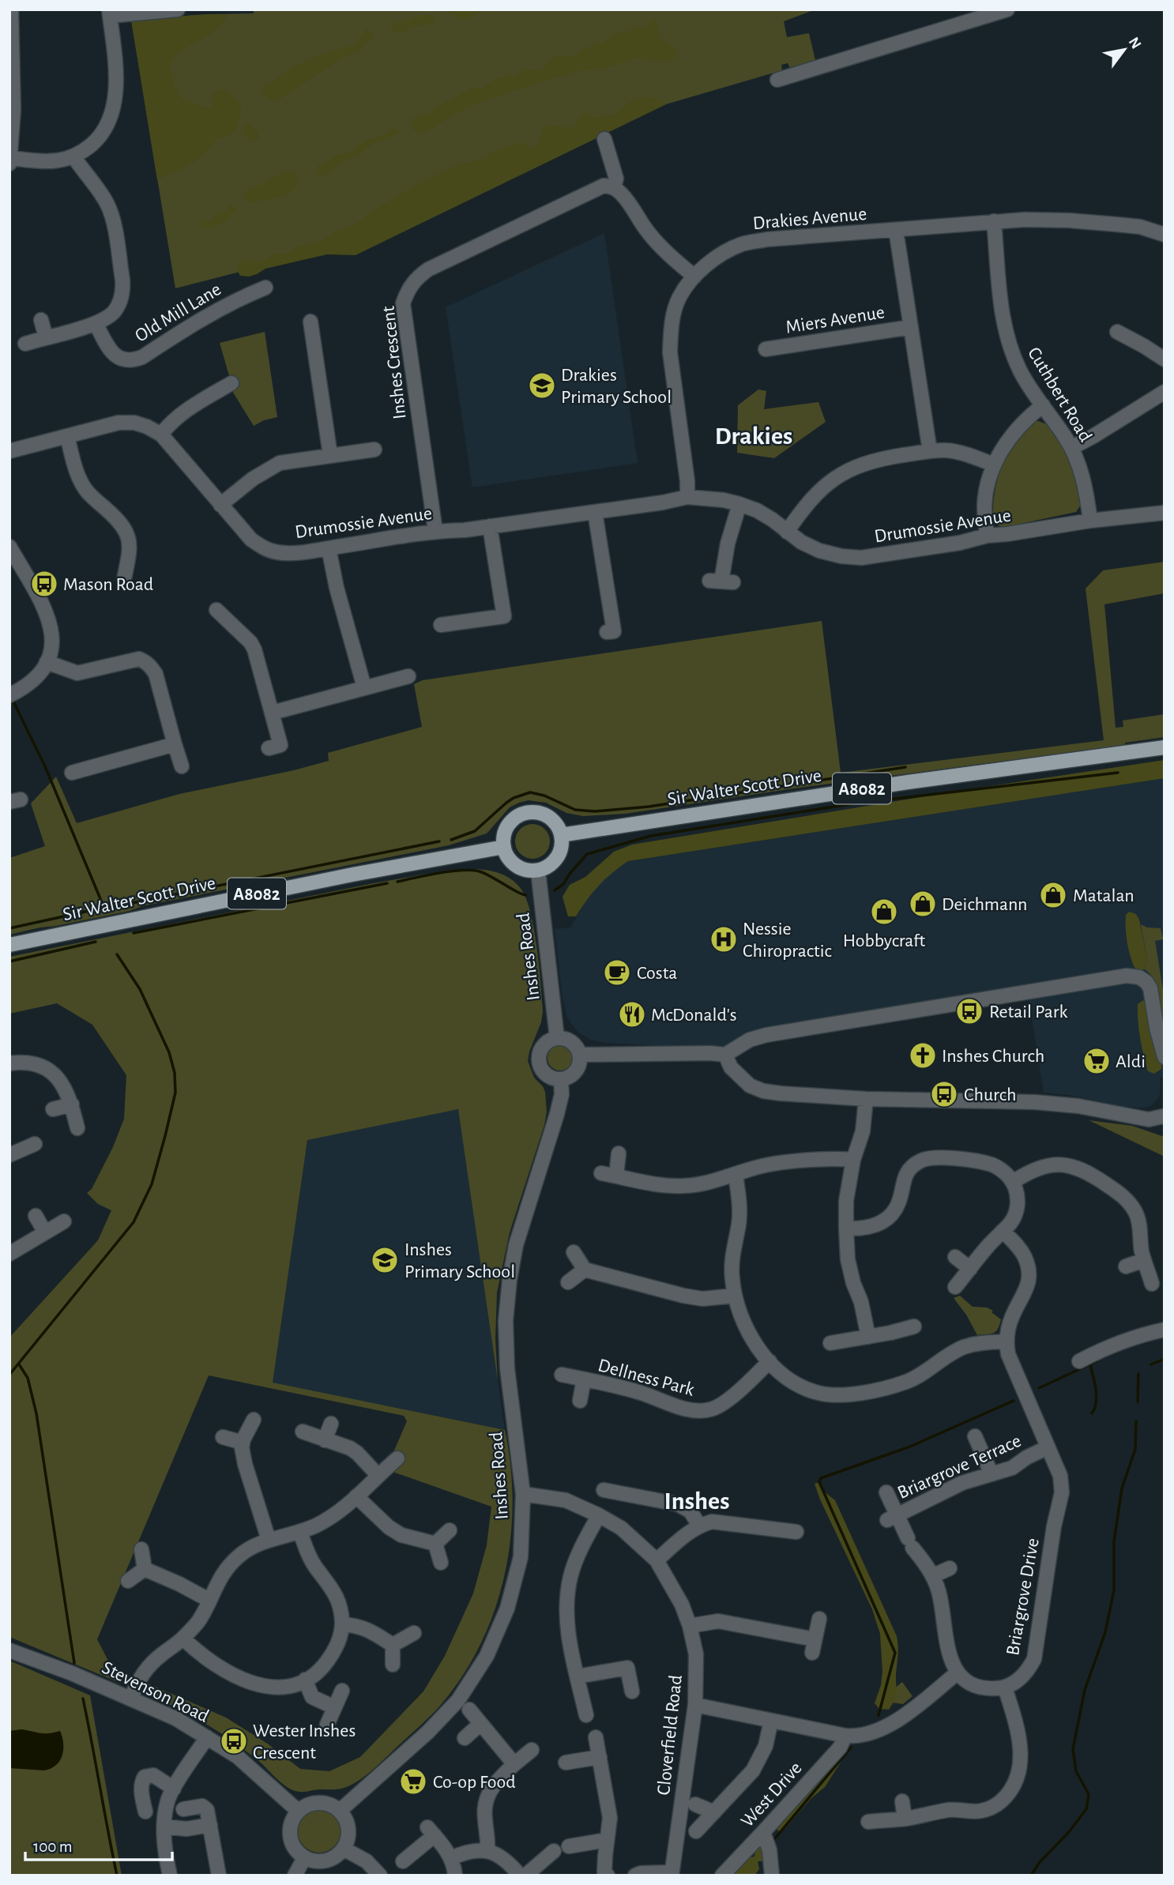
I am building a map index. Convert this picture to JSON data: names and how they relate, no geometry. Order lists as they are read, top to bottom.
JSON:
{
  "streets": {
    "main road": ["Sir Walter Scott Drive", "A8082"],
    "street": [
      "Drakies Avenue",
      "Old Mill Lane",
      "Miers Avenue",
      "Inshes Crescent",
      "Cuthbert Road",
      "Drumossie Avenue",
      "Inshes Road",
      "Dellness Park",
      "Briargrove Terrace",
      "Briargrove Drive",
      "Stevenson Road",
      "Cloverfield Road",
      "West Drive"
    ]
  },
  "crossings": [
    ["Drakies Avenue", "Miers Avenue"],
    ["Drakies Avenue", "Cuthbert Road"],
    ["Drakies Avenue", "Drumossie Avenue"],
    ["Inshes Crescent", "Drumossie Avenue"],
    ["Cuthbert Road", "Drumossie Avenue"],
    ["Sir Walter Scott Drive", "Inshes Road"],
    ["Inshes Road", "Stevenson Road"],
    ["Inshes Road", "Cloverfield Road"],
    ["Briargrove Terrace", "Briargrove Drive"]
  ],
  "districts": ["Drakies", "Inshes"],
  "places": {
    "school or university": ["Drakies Primary School", "Inshes Primary School"],
    "bus stop": [
      "Mason Road",
      "Retail Park",
      "Church",
      "Wester Inshes Crescent"
    ],
    "shop": ["Matalan", "Deichmann", "Hobbycraft"],
    "hospital": ["Nessie Chiropractic"],
    "cafe": ["Costa"],
    "restaurant": ["McDonald's"],
    "church": ["Inshes Church"],
    "supermarket": ["Aldi", "Co-op Food"]
  },
  "scale_bar": "100 m",
  "north": "top right"
}
